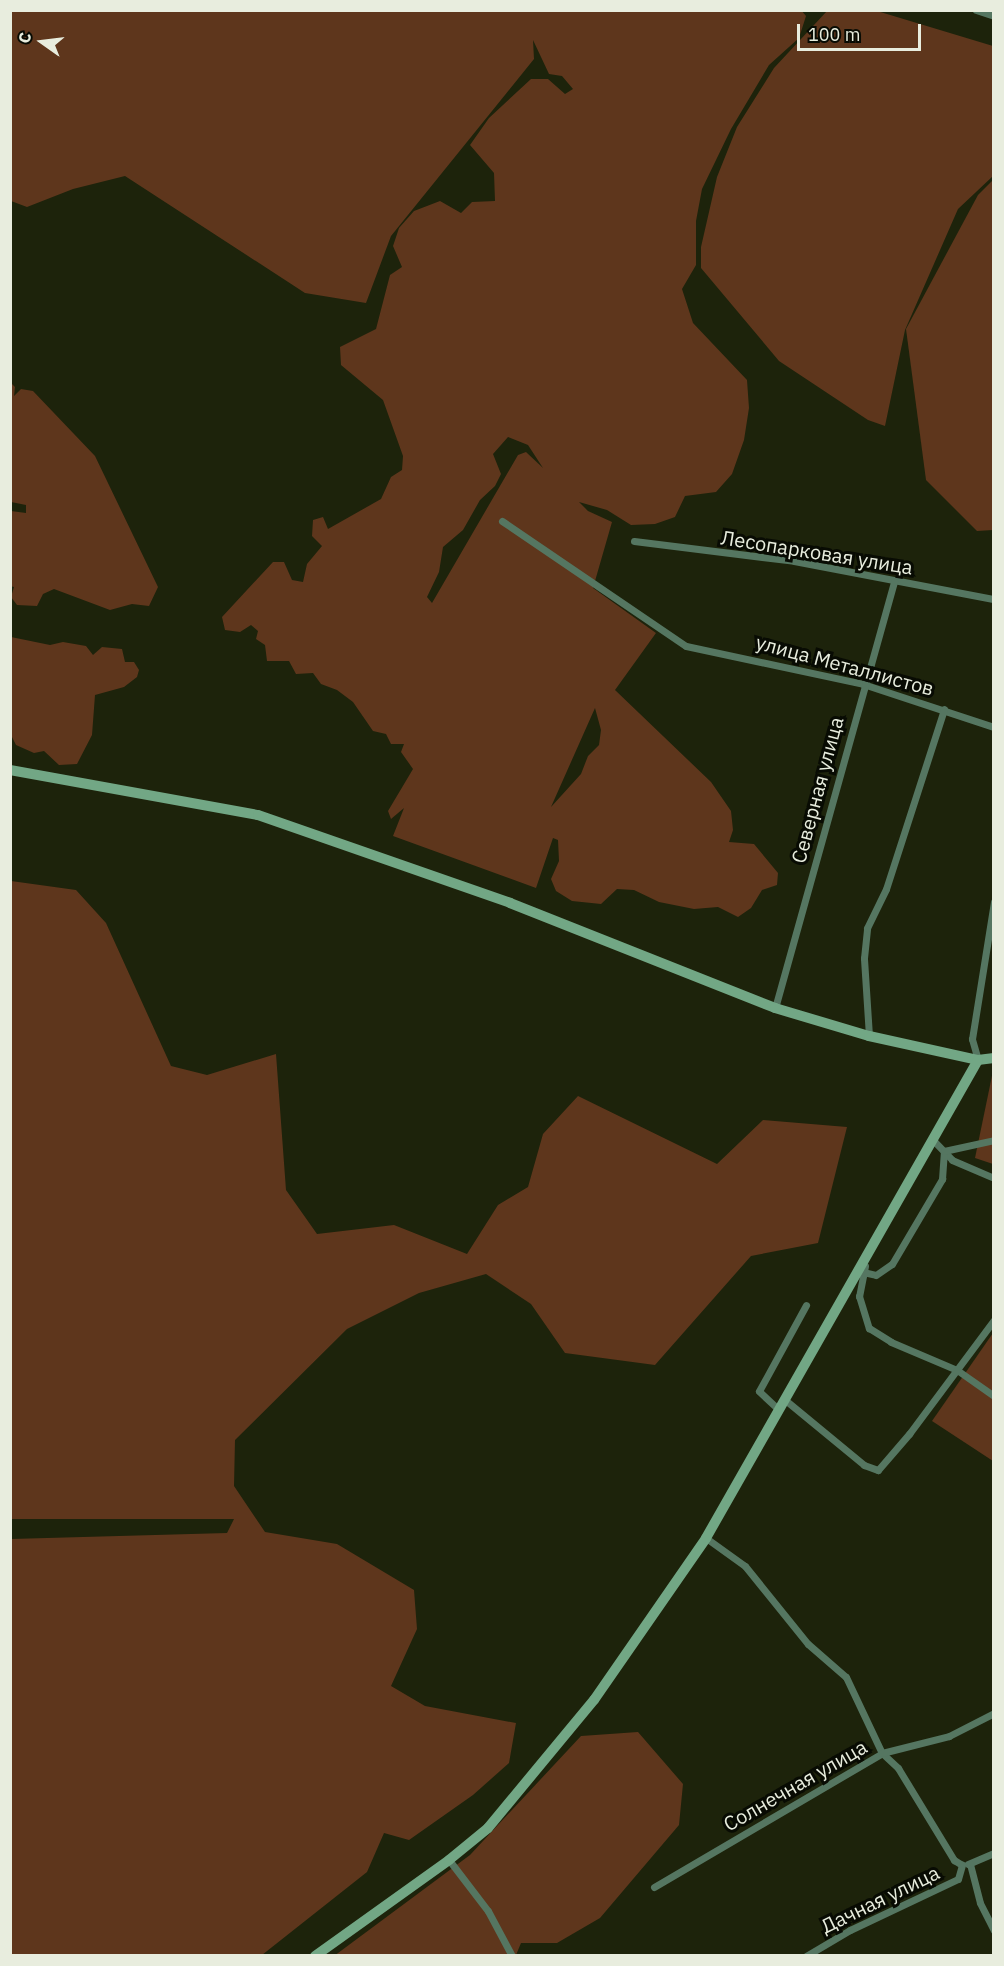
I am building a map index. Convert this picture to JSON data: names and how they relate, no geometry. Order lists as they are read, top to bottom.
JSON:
{
  "streets": {
    "street": [
      "Лесопарковая улица",
      "улица Металлистов",
      "Северная улица",
      "Солнечная улица",
      "Дачная улица"
    ]
  },
  "crossings": [
    ["Лесопарковая улица", "Северная улица"],
    ["улица Металлистов", "Северная улица"]
  ],
  "scale_bar": "100 m",
  "north": "left"
}
